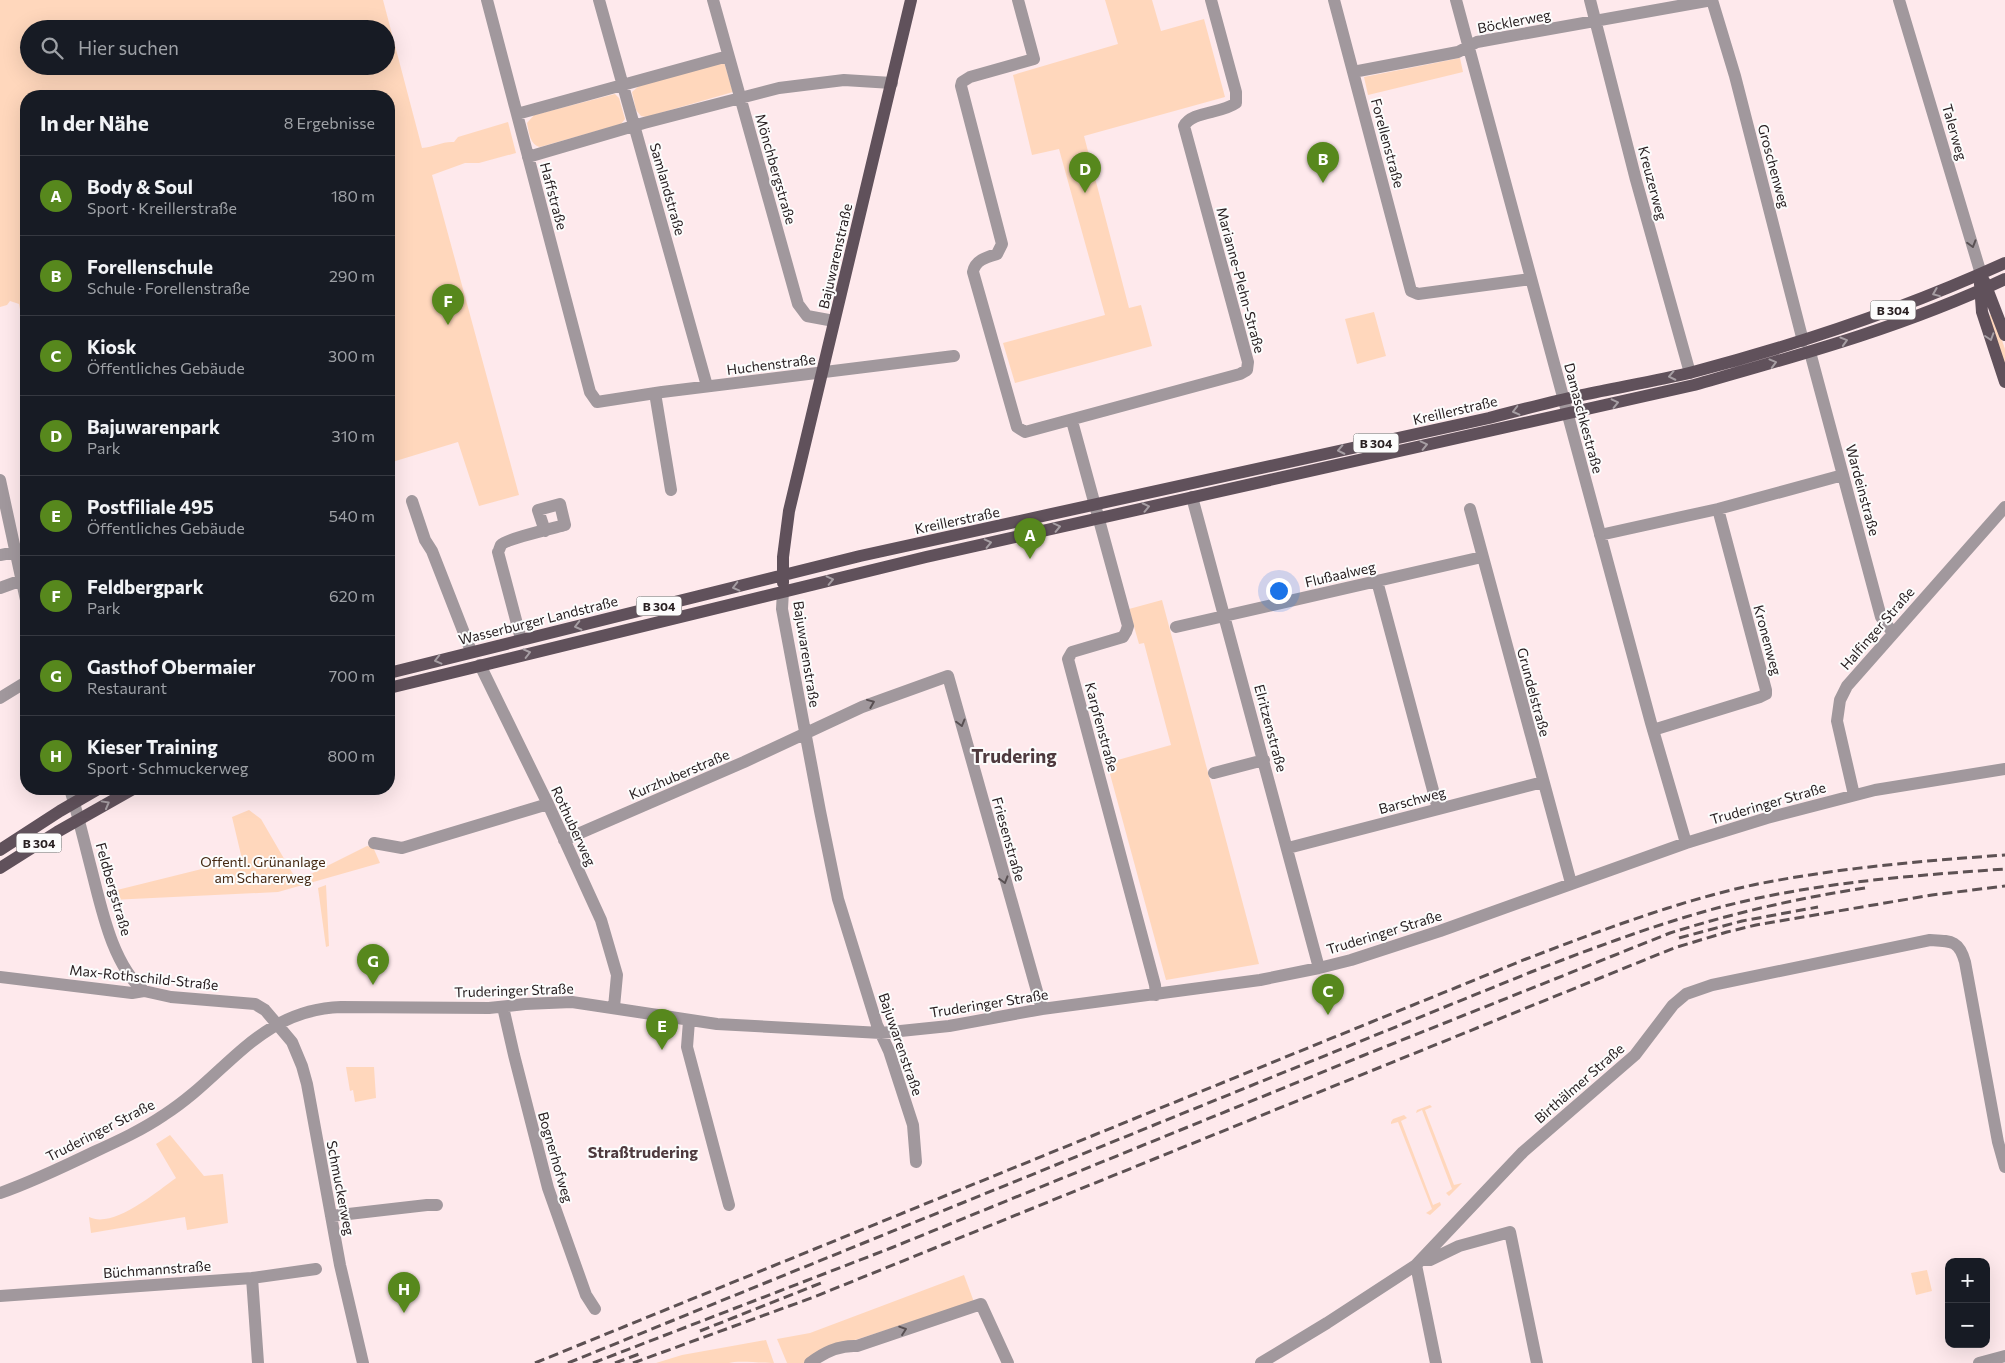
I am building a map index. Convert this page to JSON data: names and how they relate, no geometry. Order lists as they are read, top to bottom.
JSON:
{
  "streets": {
    "main road": [
      "Bajuwarenstraße",
      "B 304",
      "Kreillerstraße",
      "Wasserburger Landstraße"
    ],
    "street": [
      "Böcklerweg",
      "Talerweg",
      "Forellenstraße",
      "Groschenweg",
      "Mönchbergstraße",
      "Kreuzerweg",
      "Samlandstraße",
      "Haffstraße",
      "Marianne-Plehn-Straße",
      "Huchenstraße",
      "Damaschkestraße",
      "Wardeinstraße",
      "Flußaalweg",
      "Halfinger Straße",
      "Kronenweg",
      "Grundelstraße",
      "Karpfenstraße",
      "Elritzenstraße",
      "Kurzhuberstraße",
      "Barschweg",
      "Truderinger Straße",
      "Rothuberweg",
      "Friesenstraße",
      "Feldbergstraße",
      "Max-Rothschild-Straße",
      "Birthälmer Straße",
      "Bognerhofweg",
      "Schmuckerweg",
      "Büchmannstraße"
    ]
  },
  "crossings": [
    ["Böcklerweg", "Forellenstraße"],
    ["Böcklerweg", "Groschenweg"],
    ["Böcklerweg", "Kreuzerweg"],
    ["Böcklerweg", "Damaschkestraße"],
    ["Talerweg", "Kreillerstraße"],
    ["Forellenstraße", "Damaschkestraße"],
    ["Groschenweg", "Kreillerstraße"],
    ["Groschenweg", "Wardeinstraße"],
    ["Mönchbergstraße", "Bajuwarenstraße"],
    ["Kreuzerweg", "Kreillerstraße"],
    ["Samlandstraße", "Huchenstraße"],
    ["Haffstraße", "Huchenstraße"],
    ["Bajuwarenstraße", "B 304"],
    ["Bajuwarenstraße", "Huchenstraße"],
    ["Bajuwarenstraße", "Kreillerstraße"],
    ["Bajuwarenstraße", "Wasserburger Landstraße"],
    ["Bajuwarenstraße", "Kurzhuberstraße"],
    ["Bajuwarenstraße", "Truderinger Straße"],
    ["B 304", "Kreillerstraße"],
    ["B 304", "Rothuberweg"],
    ["B 304", "Feldbergstraße"],
    ["Kreillerstraße", "Damaschkestraße"],
    ["Kreillerstraße", "Wardeinstraße"],
    ["Kreillerstraße", "Wasserburger Landstraße"],
    ["Kreillerstraße", "Karpfenstraße"],
    ["Kreillerstraße", "Elritzenstraße"],
    ["Damaschkestraße", "Kronenweg"],
    ["Damaschkestraße", "Truderinger Straße"],
    ["Wardeinstraße", "Halfinger Straße"],
    ["Flußaalweg", "Grundelstraße"],
    ["Flußaalweg", "Elritzenstraße"],
    ["Halfinger Straße", "Truderinger Straße"],
    ["Grundelstraße", "Barschweg"],
    ["Grundelstraße", "Truderinger Straße"],
    ["Karpfenstraße", "Truderinger Straße"],
    ["Elritzenstraße", "Barschweg"],
    ["Elritzenstraße", "Truderinger Straße"],
    ["Kurzhuberstraße", "Rothuberweg"],
    ["Kurzhuberstraße", "Friesenstraße"],
    ["Truderinger Straße", "Rothuberweg"],
    ["Truderinger Straße", "Friesenstraße"],
    ["Truderinger Straße", "Max-Rothschild-Straße"],
    ["Truderinger Straße", "Bognerhofweg"],
    ["Truderinger Straße", "Schmuckerweg"],
    ["Feldbergstraße", "Max-Rothschild-Straße"],
    ["Max-Rothschild-Straße", "Schmuckerweg"]
  ],
  "one_way": ["Talerweg", "Kurzhuberstraße", "Friesenstraße"],
  "districts": ["Trudering", "Straßtrudering"],
  "parks": ["Offentl. Grünanlage am Scharerweg"],
  "page": {
    "search": "Hier suchen",
    "heading": ["In der Nähe", "8 Ergebnisse"],
    "pins": [
      "B",
      "D",
      "F",
      "A",
      "G",
      "C",
      "E",
      "H"
    ],
    "list": [
      {
        "mark": "A",
        "name": "Body & Soul",
        "note": "Sport · Kreillerstraße",
        "value": "180 m"
      },
      {
        "mark": "B",
        "name": "Forellenschule",
        "note": "Schule · Forellenstraße",
        "value": "290 m"
      },
      {
        "mark": "C",
        "name": "Kiosk",
        "note": "Öffentliches Gebäude",
        "value": "300 m"
      },
      {
        "mark": "D",
        "name": "Bajuwarenpark",
        "note": "Park",
        "value": "310 m"
      },
      {
        "mark": "E",
        "name": "Postfiliale 495",
        "note": "Öffentliches Gebäude",
        "value": "540 m"
      },
      {
        "mark": "F",
        "name": "Feldbergpark",
        "note": "Park",
        "value": "620 m"
      },
      {
        "mark": "G",
        "name": "Gasthof Obermaier",
        "note": "Restaurant",
        "value": "700 m"
      },
      {
        "mark": "H",
        "name": "Kieser Training",
        "note": "Sport · Schmuckerweg",
        "value": "800 m"
      }
    ],
    "map_buttons": ["+", "−"]
  }
}
